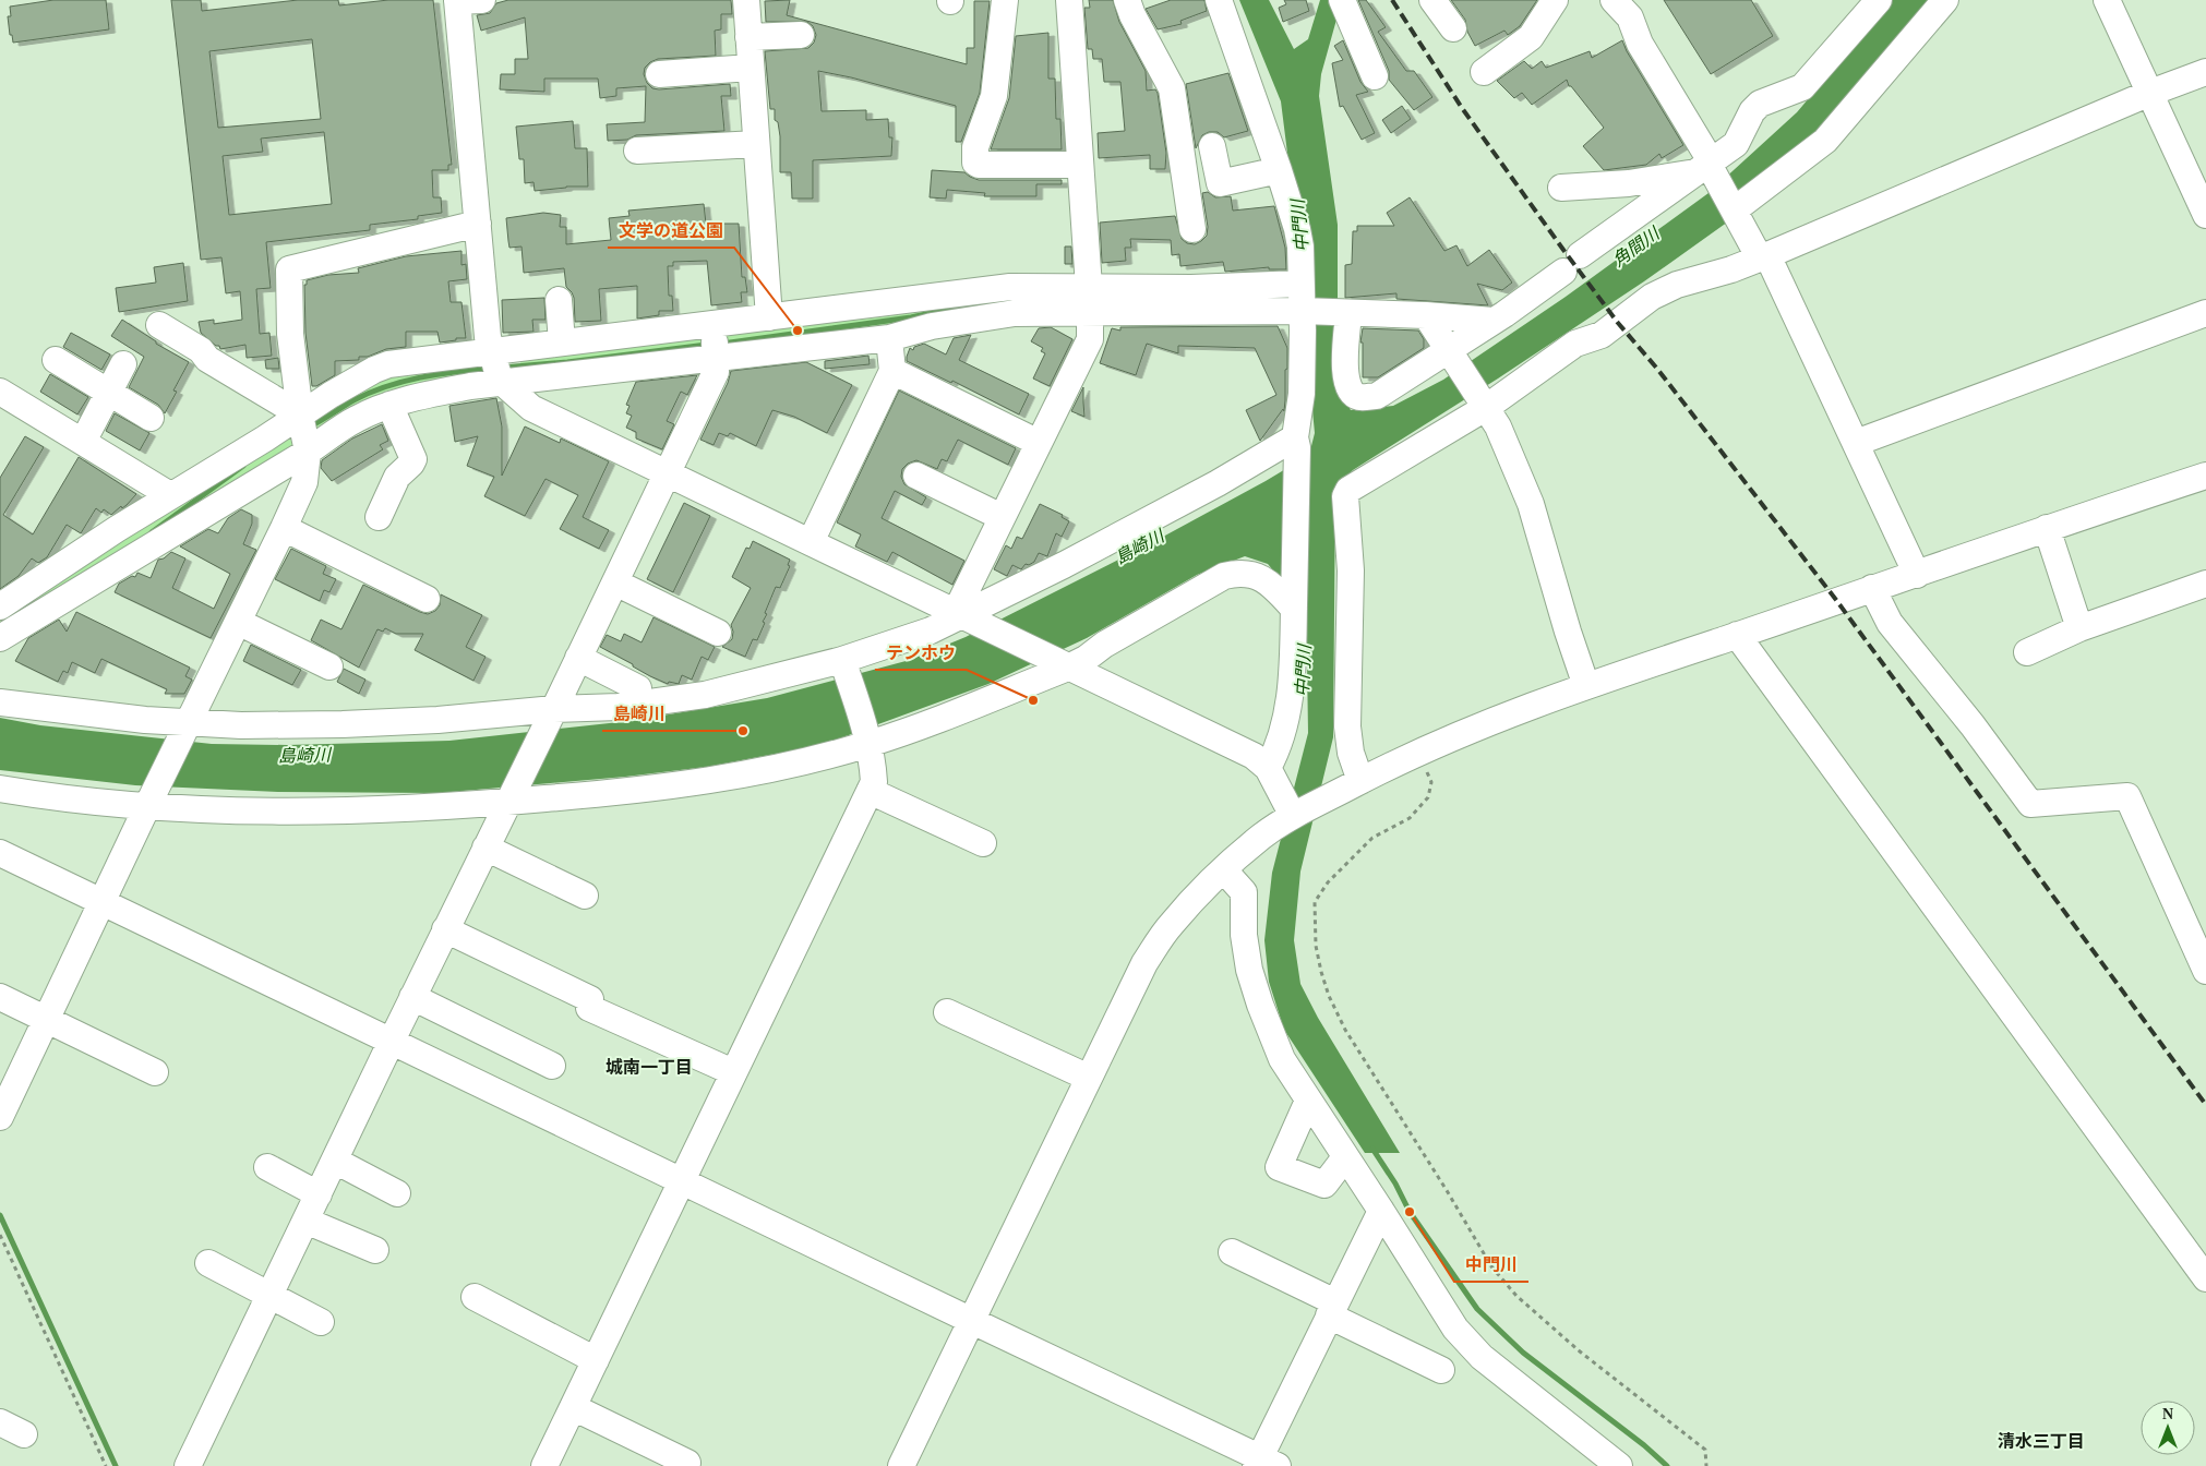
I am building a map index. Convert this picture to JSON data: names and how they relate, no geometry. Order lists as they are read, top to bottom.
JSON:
{
  "districts": ["城南一丁目", "清水三丁目"],
  "water": ["中門川", "角間川", "島崎川"],
  "places": [
    "文学の道公園",
    "テンホウ",
    "島崎川",
    "中門川"
  ],
  "north": "top"
}
